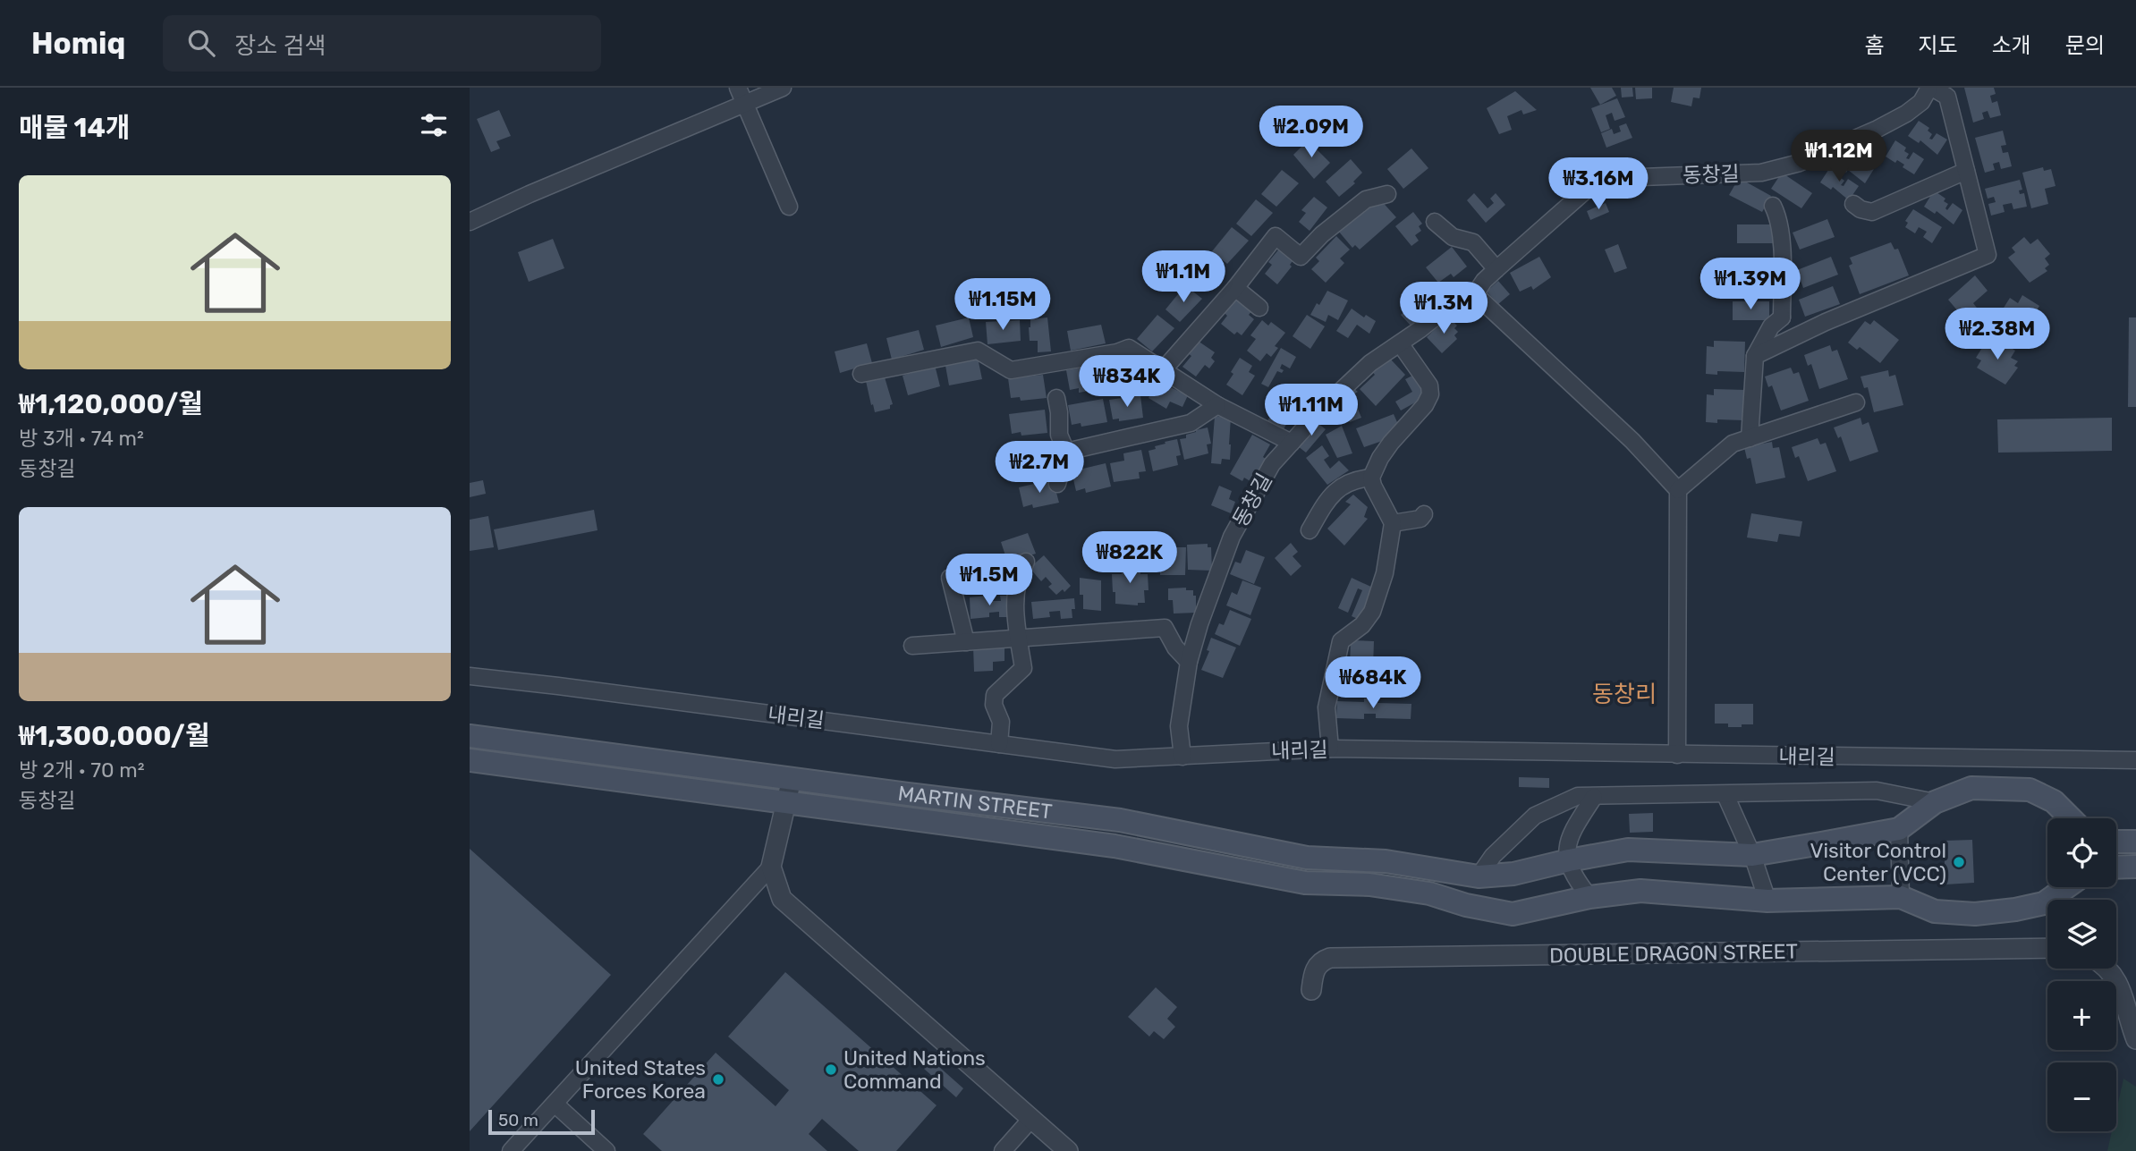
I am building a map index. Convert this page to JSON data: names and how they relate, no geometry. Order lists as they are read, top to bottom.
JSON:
{
  "streets": {
    "main road": ["MARTIN STREET"],
    "street": ["동창길", "내리길", "DOUBLE DRAGON STREET"]
  },
  "crossings": [
    ["동창길", "내리길"]
  ],
  "districts": ["동창리"],
  "places": ["Visitor Control Center (VCC)", "United Nations Command", "United States Forces Korea"],
  "scale_bar": "50 m",
  "page": {
    "header": "Homiq",
    "search": "장소 검색",
    "nav": [
      "홈",
      "지도",
      "소개",
      "문의"
    ],
    "heading": "매물 14개",
    "price": [
      "₩2.09M",
      "₩1.12M",
      "₩3.16M",
      "₩1.1M",
      "₩1.39M",
      "₩1.15M",
      "₩1.3M",
      "₩2.38M",
      "₩834K",
      "₩1.11M",
      "₩2.7M",
      "₩822K",
      "₩1.5M",
      "₩684K"
    ],
    "list": [
      {
        "name": "₩1,120,000/월",
        "note": "방 3개 · 74 m² · 동창길"
      },
      {
        "name": "₩1,300,000/월",
        "note": "방 2개 · 70 m² · 동창길"
      }
    ],
    "map_buttons": ["+", "−"],
    "scale": "50 m"
  }
}
